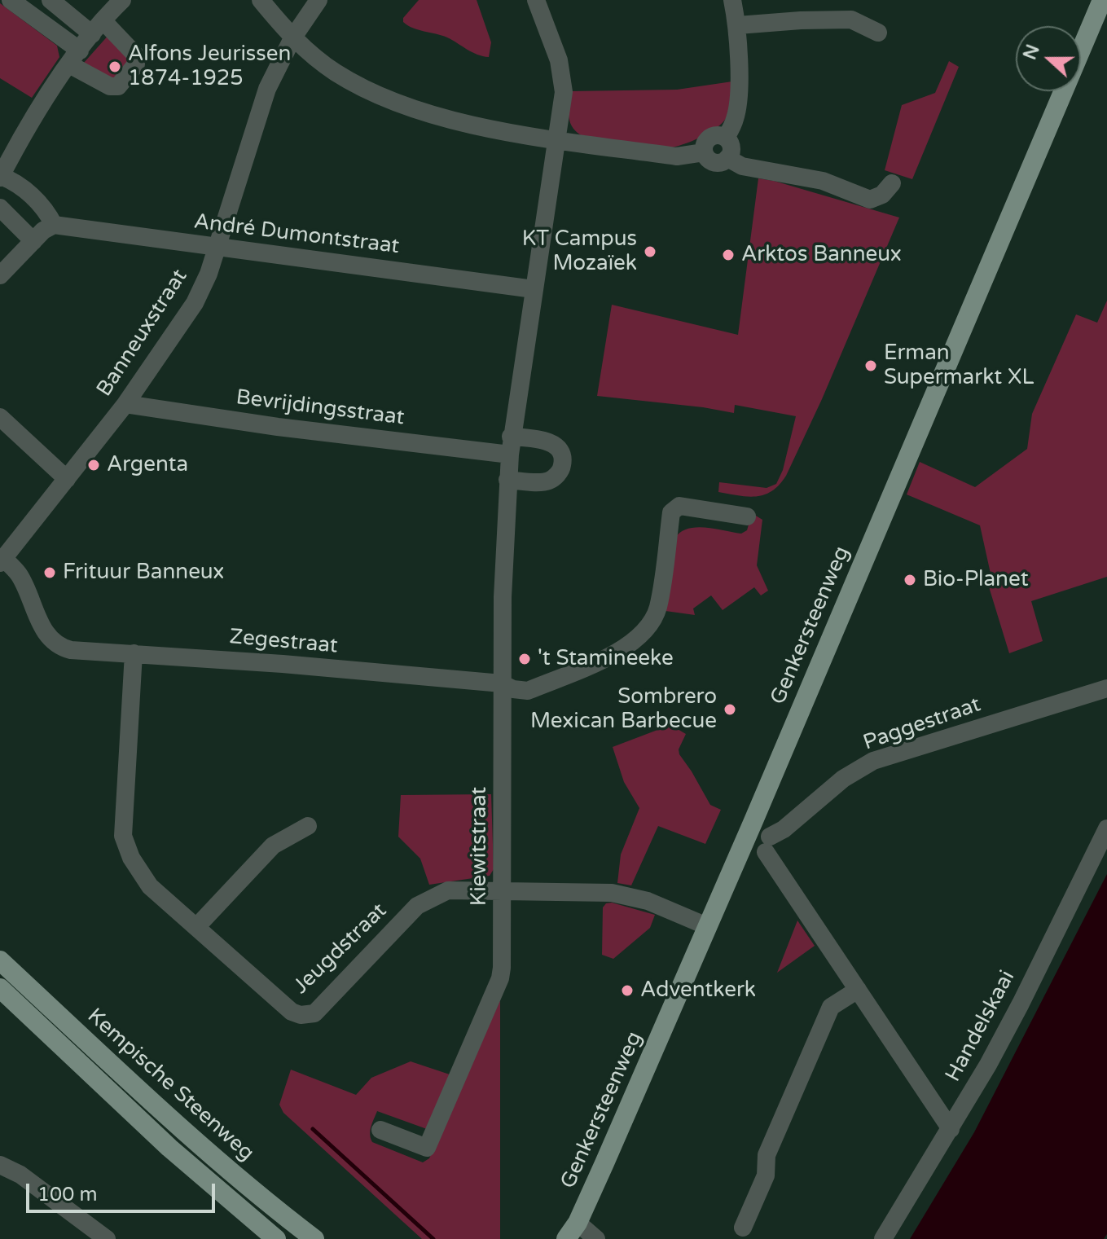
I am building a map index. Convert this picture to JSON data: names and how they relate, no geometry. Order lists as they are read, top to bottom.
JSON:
{
  "streets": {
    "main road": ["Genkersteenweg", "Kempische Steenweg"],
    "street": [
      "André Dumontstraat",
      "Banneuxstraat",
      "Bevrijdingsstraat",
      "Zegestraat",
      "Paggestraat",
      "Kiewitstraat",
      "Jeugdstraat",
      "Handelskaai"
    ]
  },
  "crossings": [
    ["André Dumontstraat", "Banneuxstraat"],
    ["André Dumontstraat", "Kiewitstraat"],
    ["Banneuxstraat", "Bevrijdingsstraat"],
    ["Banneuxstraat", "Zegestraat"],
    ["Bevrijdingsstraat", "Kiewitstraat"],
    ["Genkersteenweg", "Jeugdstraat"],
    ["Zegestraat", "Kiewitstraat"],
    ["Zegestraat", "Jeugdstraat"],
    ["Kiewitstraat", "Jeugdstraat"]
  ],
  "places": [
    "Alfons Jeurissen 1874-1925",
    "KT Campus Mozaïek",
    "Arktos Banneux",
    "Erman Supermarkt XL",
    "Argenta",
    "Frituur Banneux",
    "Bio-Planet",
    "'t Stamineeke",
    "Sombrero Mexican Barbecue",
    "Adventkerk"
  ],
  "scale_bar": "100 m",
  "north": "left"
}
